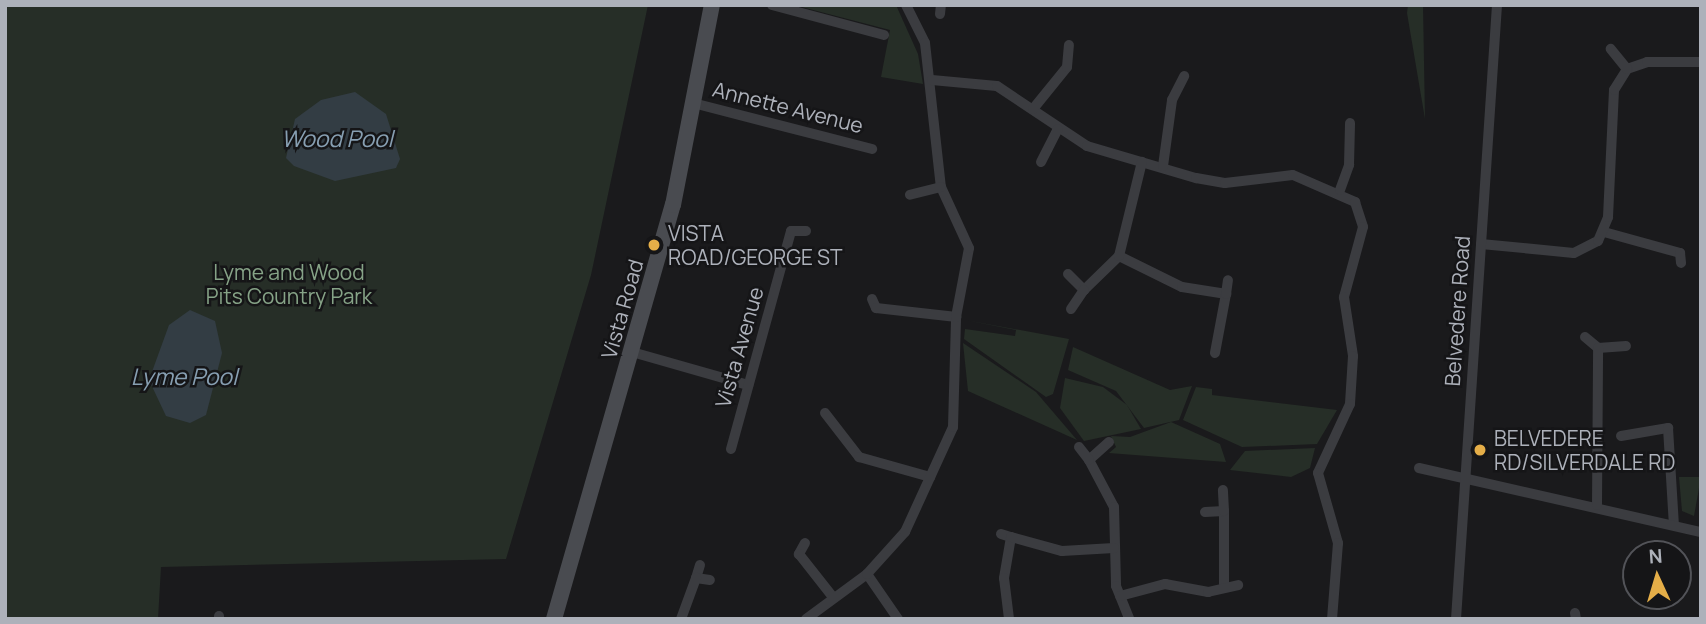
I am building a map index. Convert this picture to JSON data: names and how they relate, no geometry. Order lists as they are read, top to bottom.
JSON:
{
  "streets": {
    "main road": ["Vista Road"],
    "street": ["Annette Avenue", "Belvedere Road", "Vista Avenue"]
  },
  "crossings": [
    ["Annette Avenue", "Vista Road"]
  ],
  "water": ["Wood Pool", "Lyme Pool"],
  "parks": ["Lyme and Wood Pits Country Park"],
  "places": ["VISTA ROAD/GEORGE ST", "BELVEDERE RD/SILVERDALE RD"],
  "north": "top"
}
